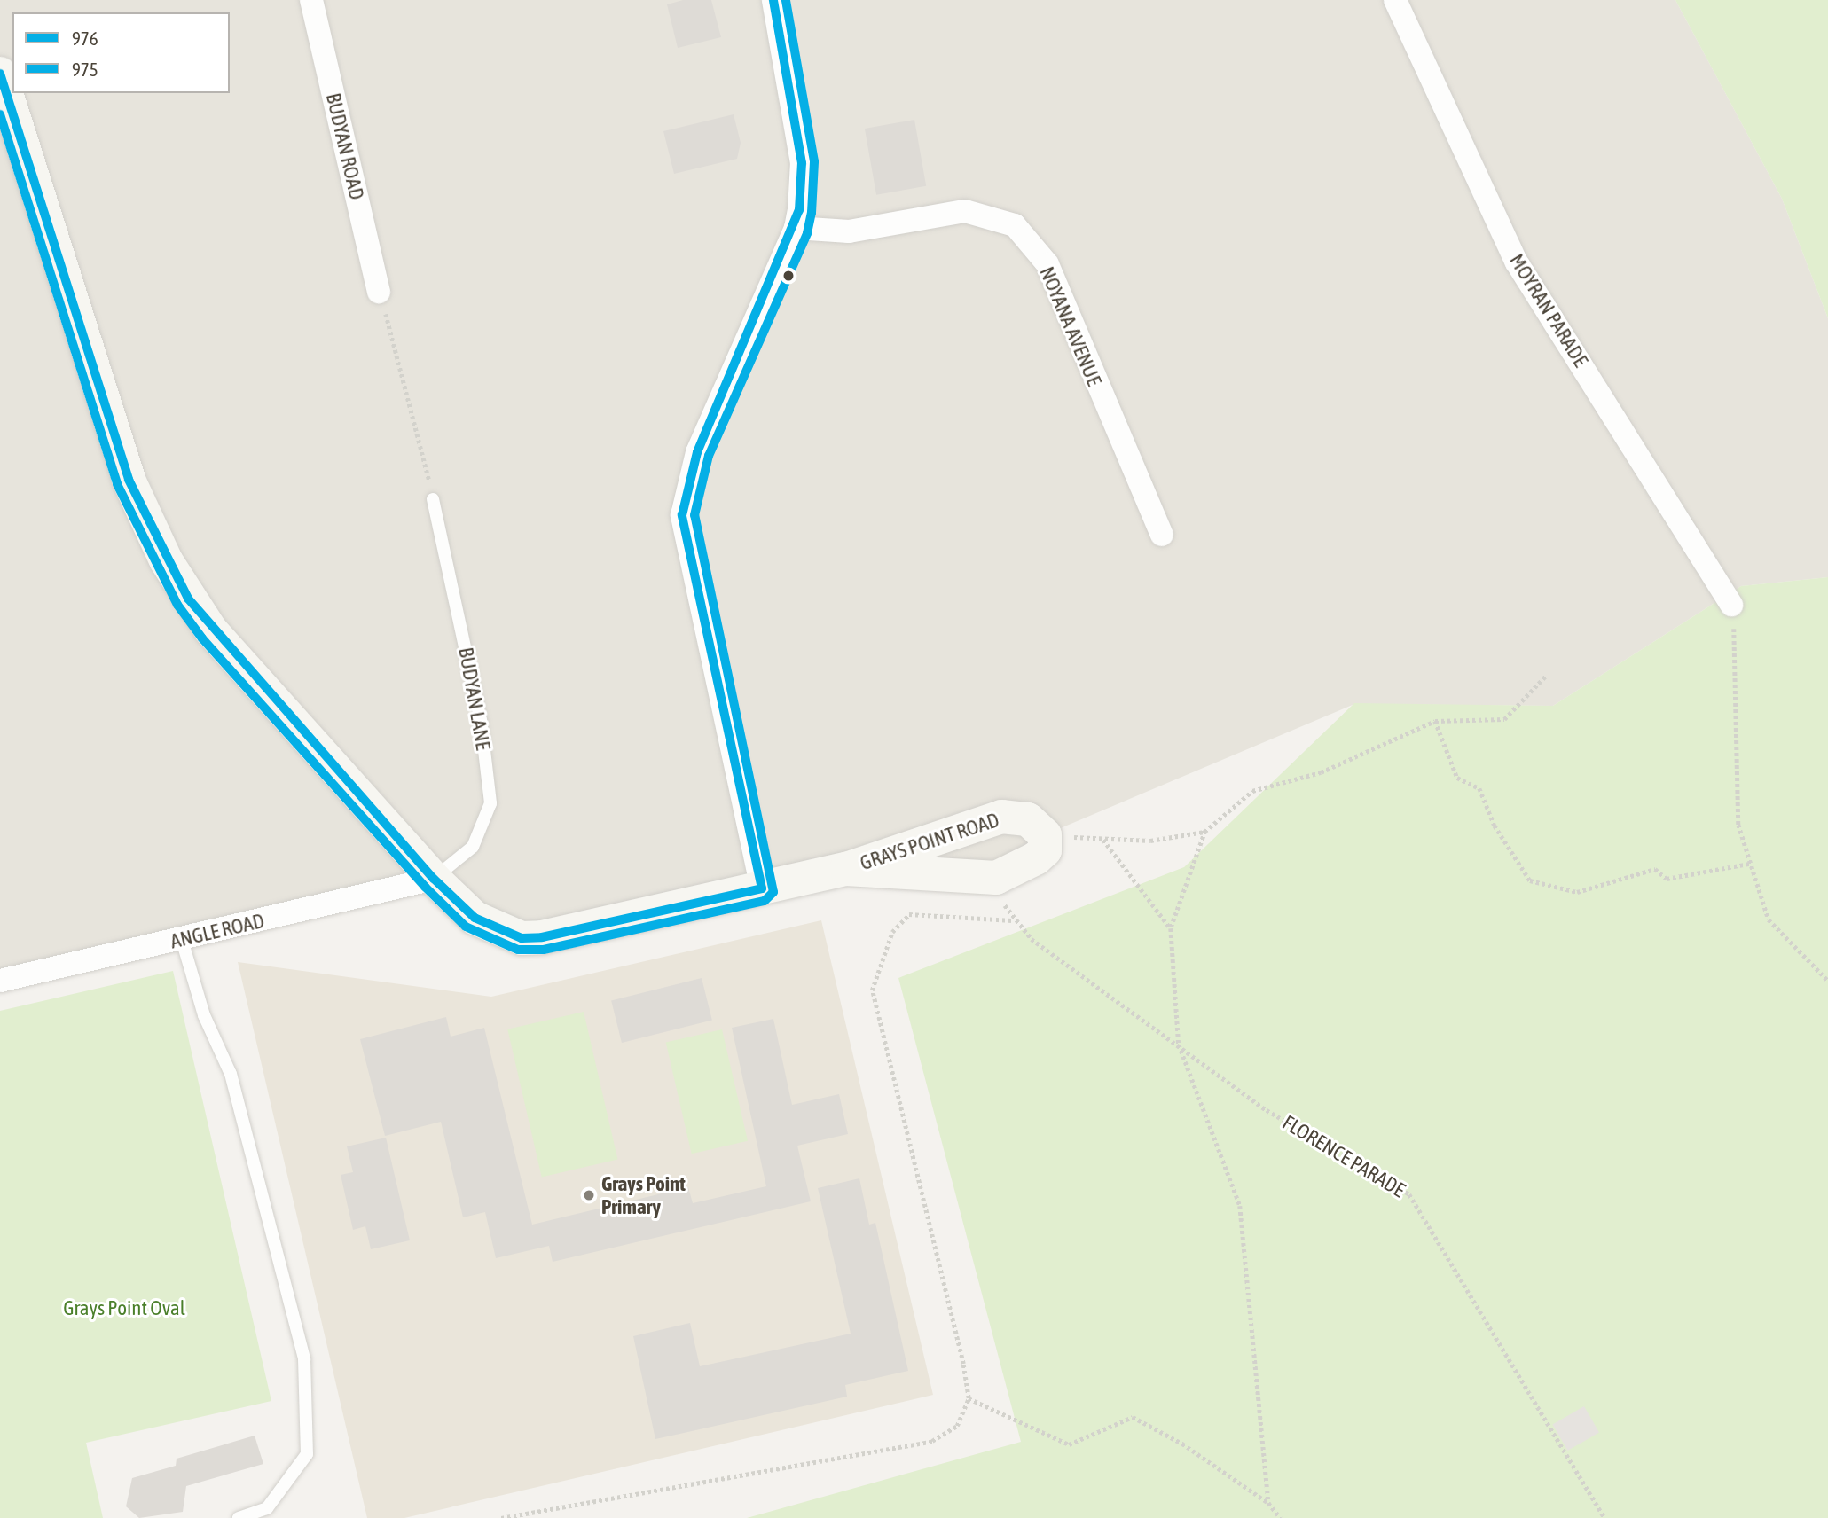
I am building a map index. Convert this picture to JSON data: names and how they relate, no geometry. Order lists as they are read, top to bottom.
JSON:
{
  "streets": {
    "street": [
      "BUDYAN ROAD",
      "MOYRAN PARADE",
      "NOYANA AVENUE",
      "GRAYS POINT ROAD",
      "ANGLE ROAD"
    ],
    "lane": ["BUDYAN LANE"],
    "path": ["FLORENCE PARADE"]
  },
  "crossings": [
    ["BUDYAN LANE", "GRAYS POINT ROAD"],
    ["BUDYAN LANE", "ANGLE ROAD"],
    ["GRAYS POINT ROAD", "ANGLE ROAD"],
    ["GRAYS POINT ROAD", "FLORENCE PARADE"]
  ],
  "parks": ["Grays Point Oval"],
  "places": ["Grays Point Primary"],
  "lines": ["transit line 976", "transit line 975"],
  "legend": ["976", "975"]
}
